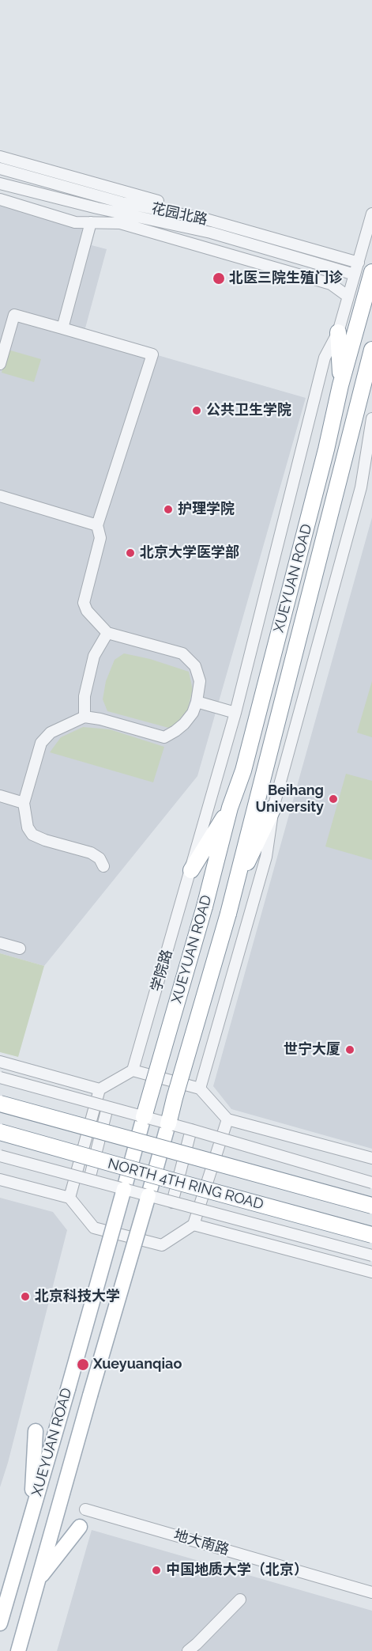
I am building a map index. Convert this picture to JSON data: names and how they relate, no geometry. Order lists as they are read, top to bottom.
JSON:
{
  "streets": {
    "highway": ["XUEYUAN ROAD", "NORTH 4TH RING ROAD"],
    "street": ["花园北路", "学院路", "地大南路"]
  },
  "crossings": [
    ["花园北路", "XUEYUAN ROAD"],
    ["XUEYUAN ROAD", "学院路"],
    ["XUEYUAN ROAD", "NORTH 4TH RING ROAD"]
  ],
  "places": [
    "北医三院生殖门诊",
    "公共卫生学院",
    "护理学院",
    "北京大学医学部",
    "Beihang University",
    "世宁大厦",
    "北京科技大学",
    "Xueyuanqiao",
    "中国地质大学（北京）"
  ]
}
